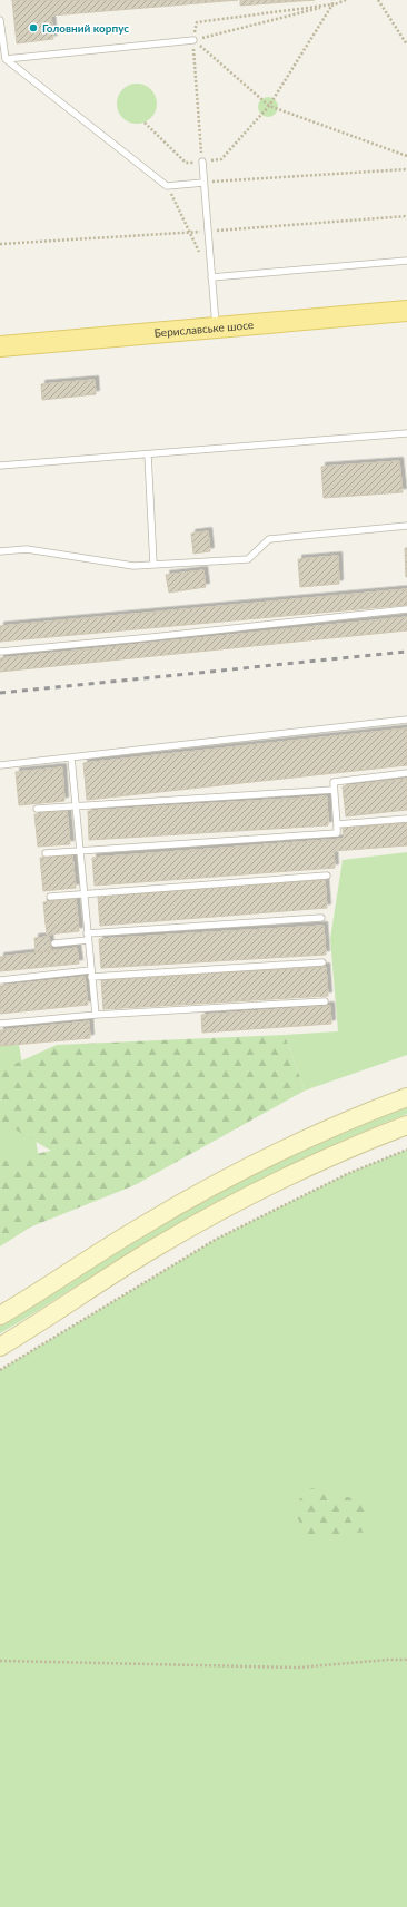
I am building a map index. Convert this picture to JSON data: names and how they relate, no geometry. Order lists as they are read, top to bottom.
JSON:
{
  "streets": {
    "main road": ["Бериславське шосе"]
  },
  "places": ["Головний корпус"]
}
